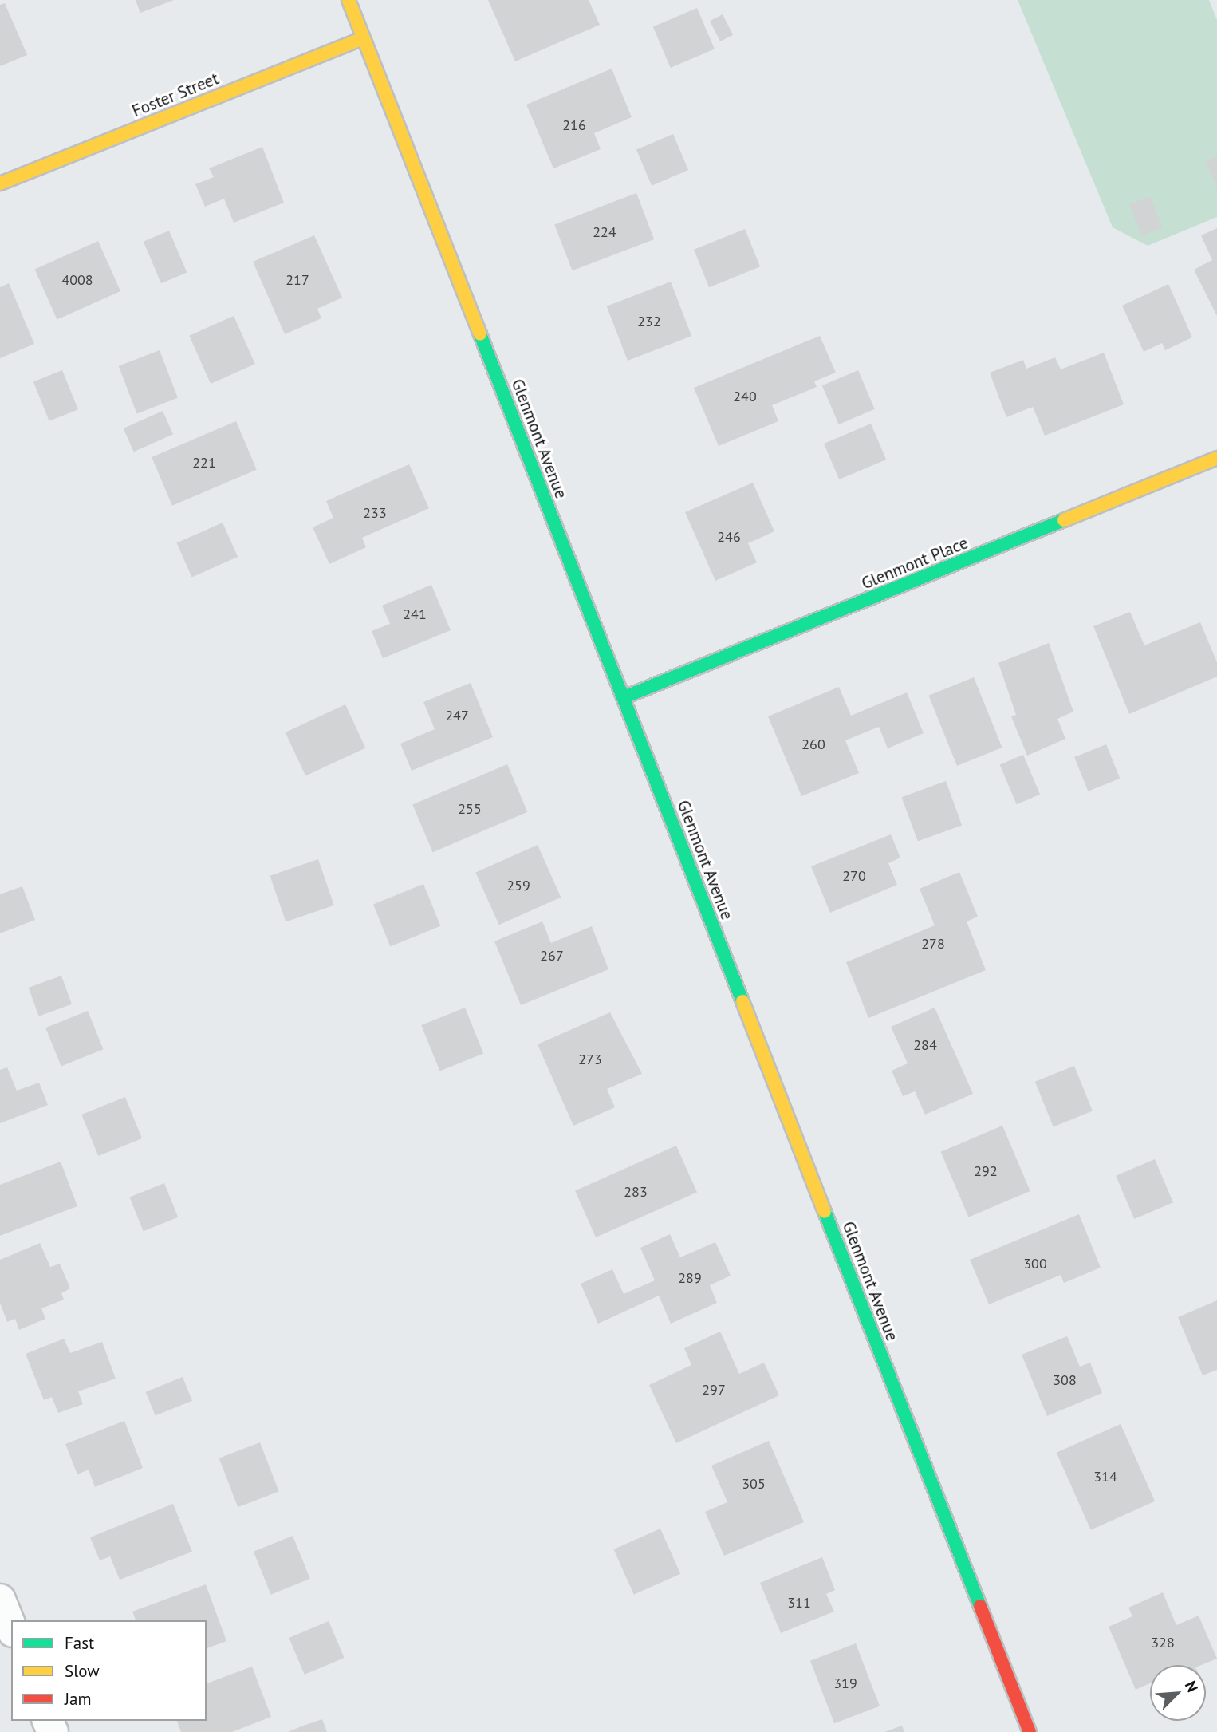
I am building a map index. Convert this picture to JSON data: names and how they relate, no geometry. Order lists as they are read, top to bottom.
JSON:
{
  "streets": {
    "street": ["Foster Street", "Glenmont Avenue", "Glenmont Place"]
  },
  "crossings": [
    ["Foster Street", "Glenmont Avenue"],
    ["Glenmont Avenue", "Glenmont Place"]
  ],
  "house_numbers": [
    "216",
    "224",
    "4008",
    "217",
    "232",
    "240",
    "221",
    "233",
    "246",
    "241",
    "247",
    "260",
    "255",
    "270",
    "259",
    "278",
    "267",
    "284",
    "273",
    "292",
    "283",
    "300",
    "289",
    "308",
    "297",
    "314",
    "305",
    "311",
    "328",
    "319"
  ],
  "legend": ["Fast", "Slow", "Jam"],
  "north": "top right"
}
